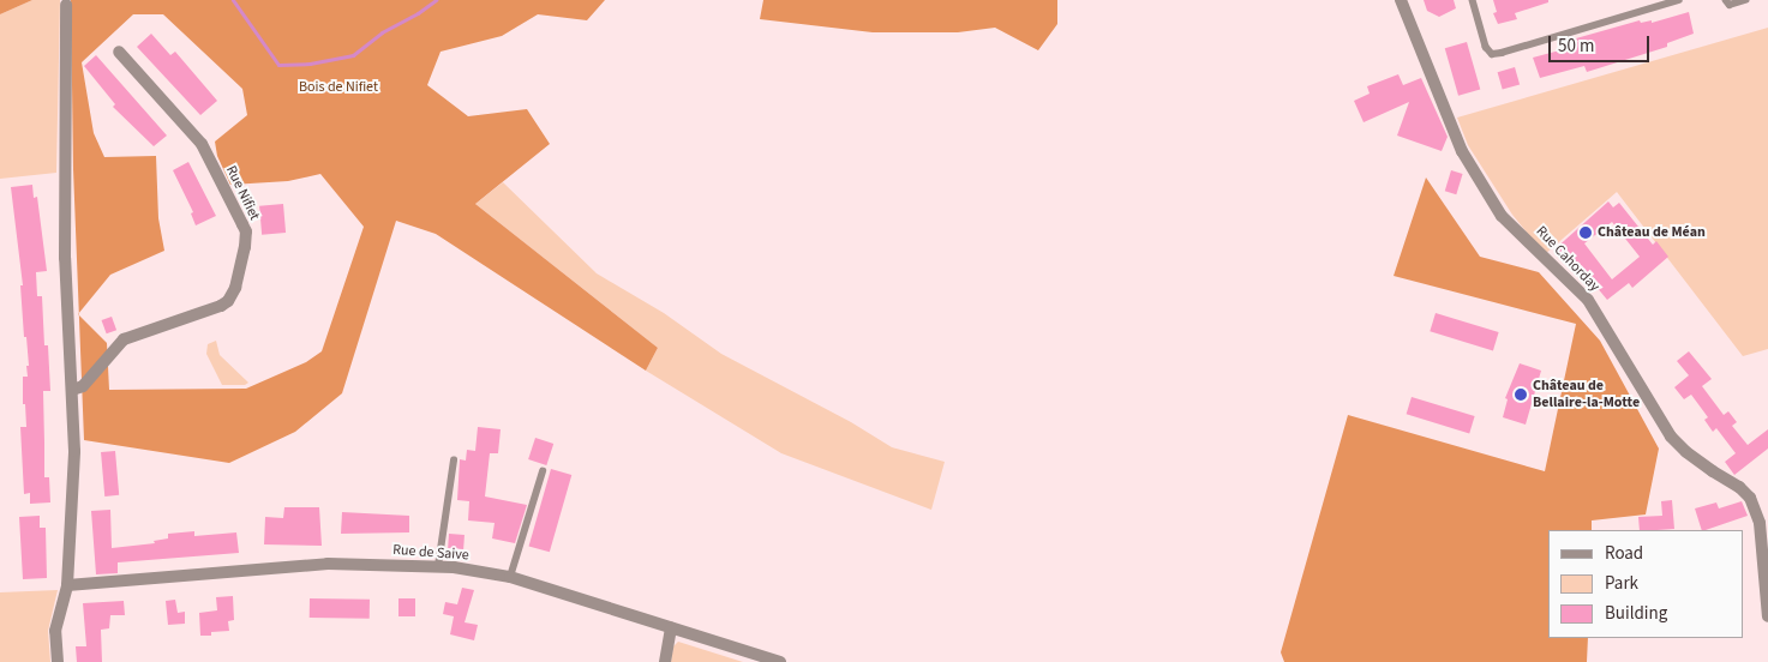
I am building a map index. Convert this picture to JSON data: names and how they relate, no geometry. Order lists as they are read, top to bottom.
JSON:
{
  "streets": {
    "street": ["Rue Nifiet", "Rue Cahorday", "Rue de Saive"]
  },
  "parks": ["Bois de Nifiet"],
  "places": ["Château de Méan", "Château de Bellaire-la-Motte"],
  "legend": ["Road", "Park", "Building"],
  "scale_bar": "50 m"
}
